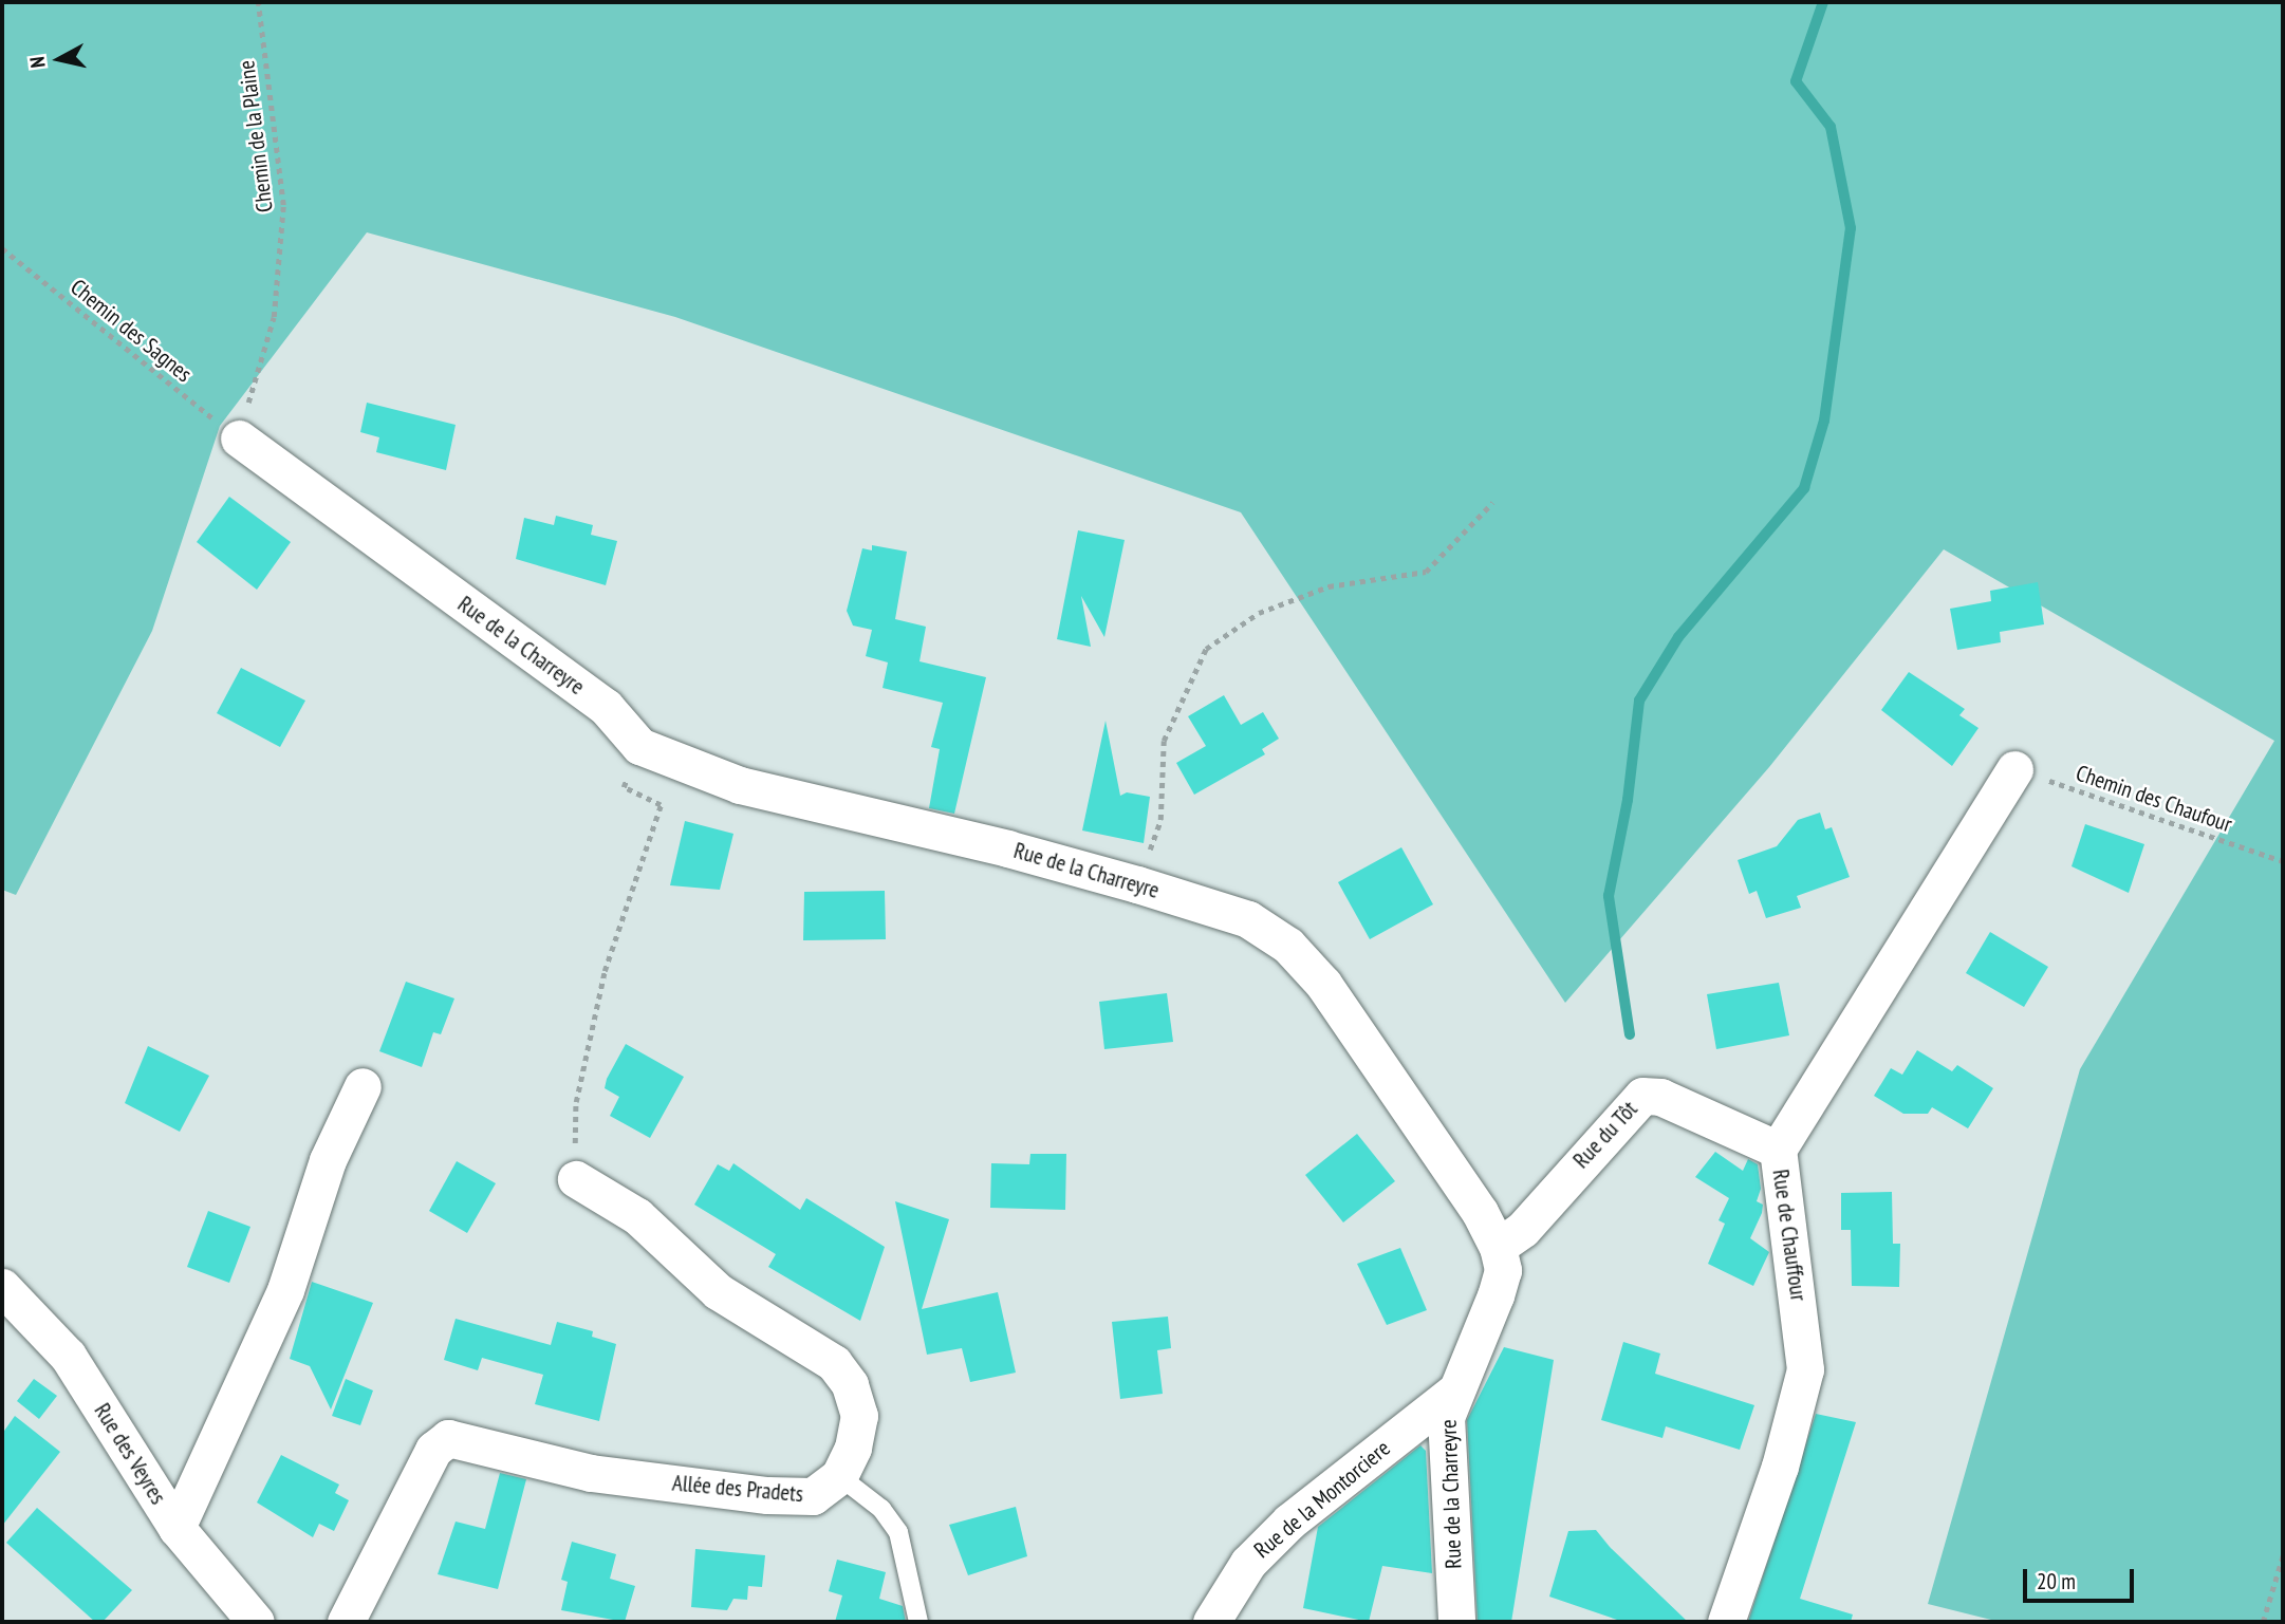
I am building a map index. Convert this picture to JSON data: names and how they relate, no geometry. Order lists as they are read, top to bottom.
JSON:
{
  "streets": {
    "street": [
      "Rue de la Charreyre",
      "Rue du Tôt",
      "Rue de Chauffour",
      "Rue des Veyres",
      "Allée des Pradets",
      "Rue de la Montorciere"
    ],
    "path": ["Chemin de la Plaine", "Chemin des Sagnes", "Chemin des Chaufour"]
  },
  "crossings": [
    ["Chemin de la Plaine", "Chemin des Sagnes"],
    ["Chemin de la Plaine", "Rue de la Charreyre"],
    ["Chemin des Sagnes", "Rue de la Charreyre"],
    ["Rue de la Charreyre", "Rue du Tôt"],
    ["Rue de la Charreyre", "Rue de la Montorciere"],
    ["Chemin des Chaufour", "Rue de Chauffour"],
    ["Rue du Tôt", "Rue de Chauffour"]
  ],
  "scale_bar": "20 m",
  "north": "left"
}
